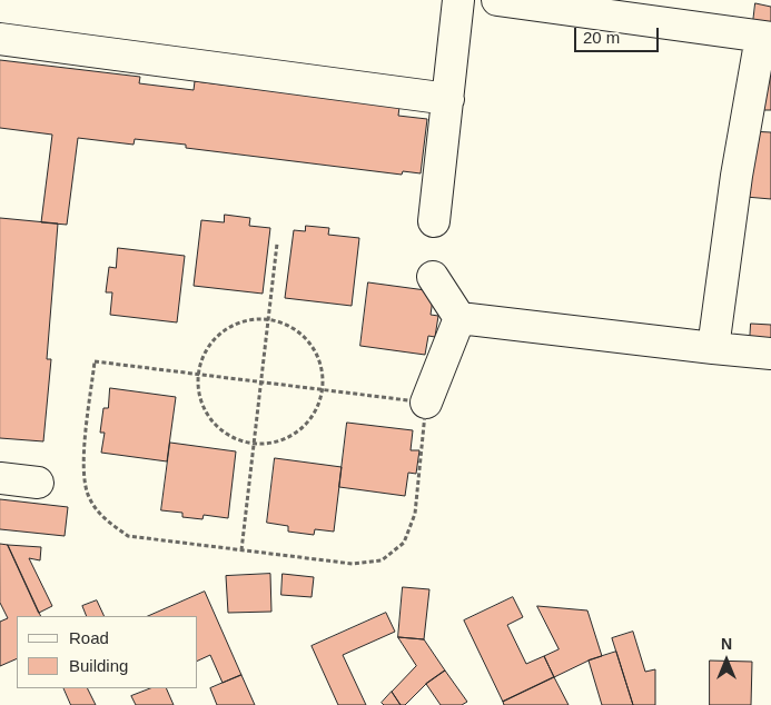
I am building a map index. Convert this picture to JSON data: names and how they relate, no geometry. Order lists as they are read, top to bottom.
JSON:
{
  "legend": ["Road", "Building"],
  "scale_bar": "20 m",
  "north": "top"
}
